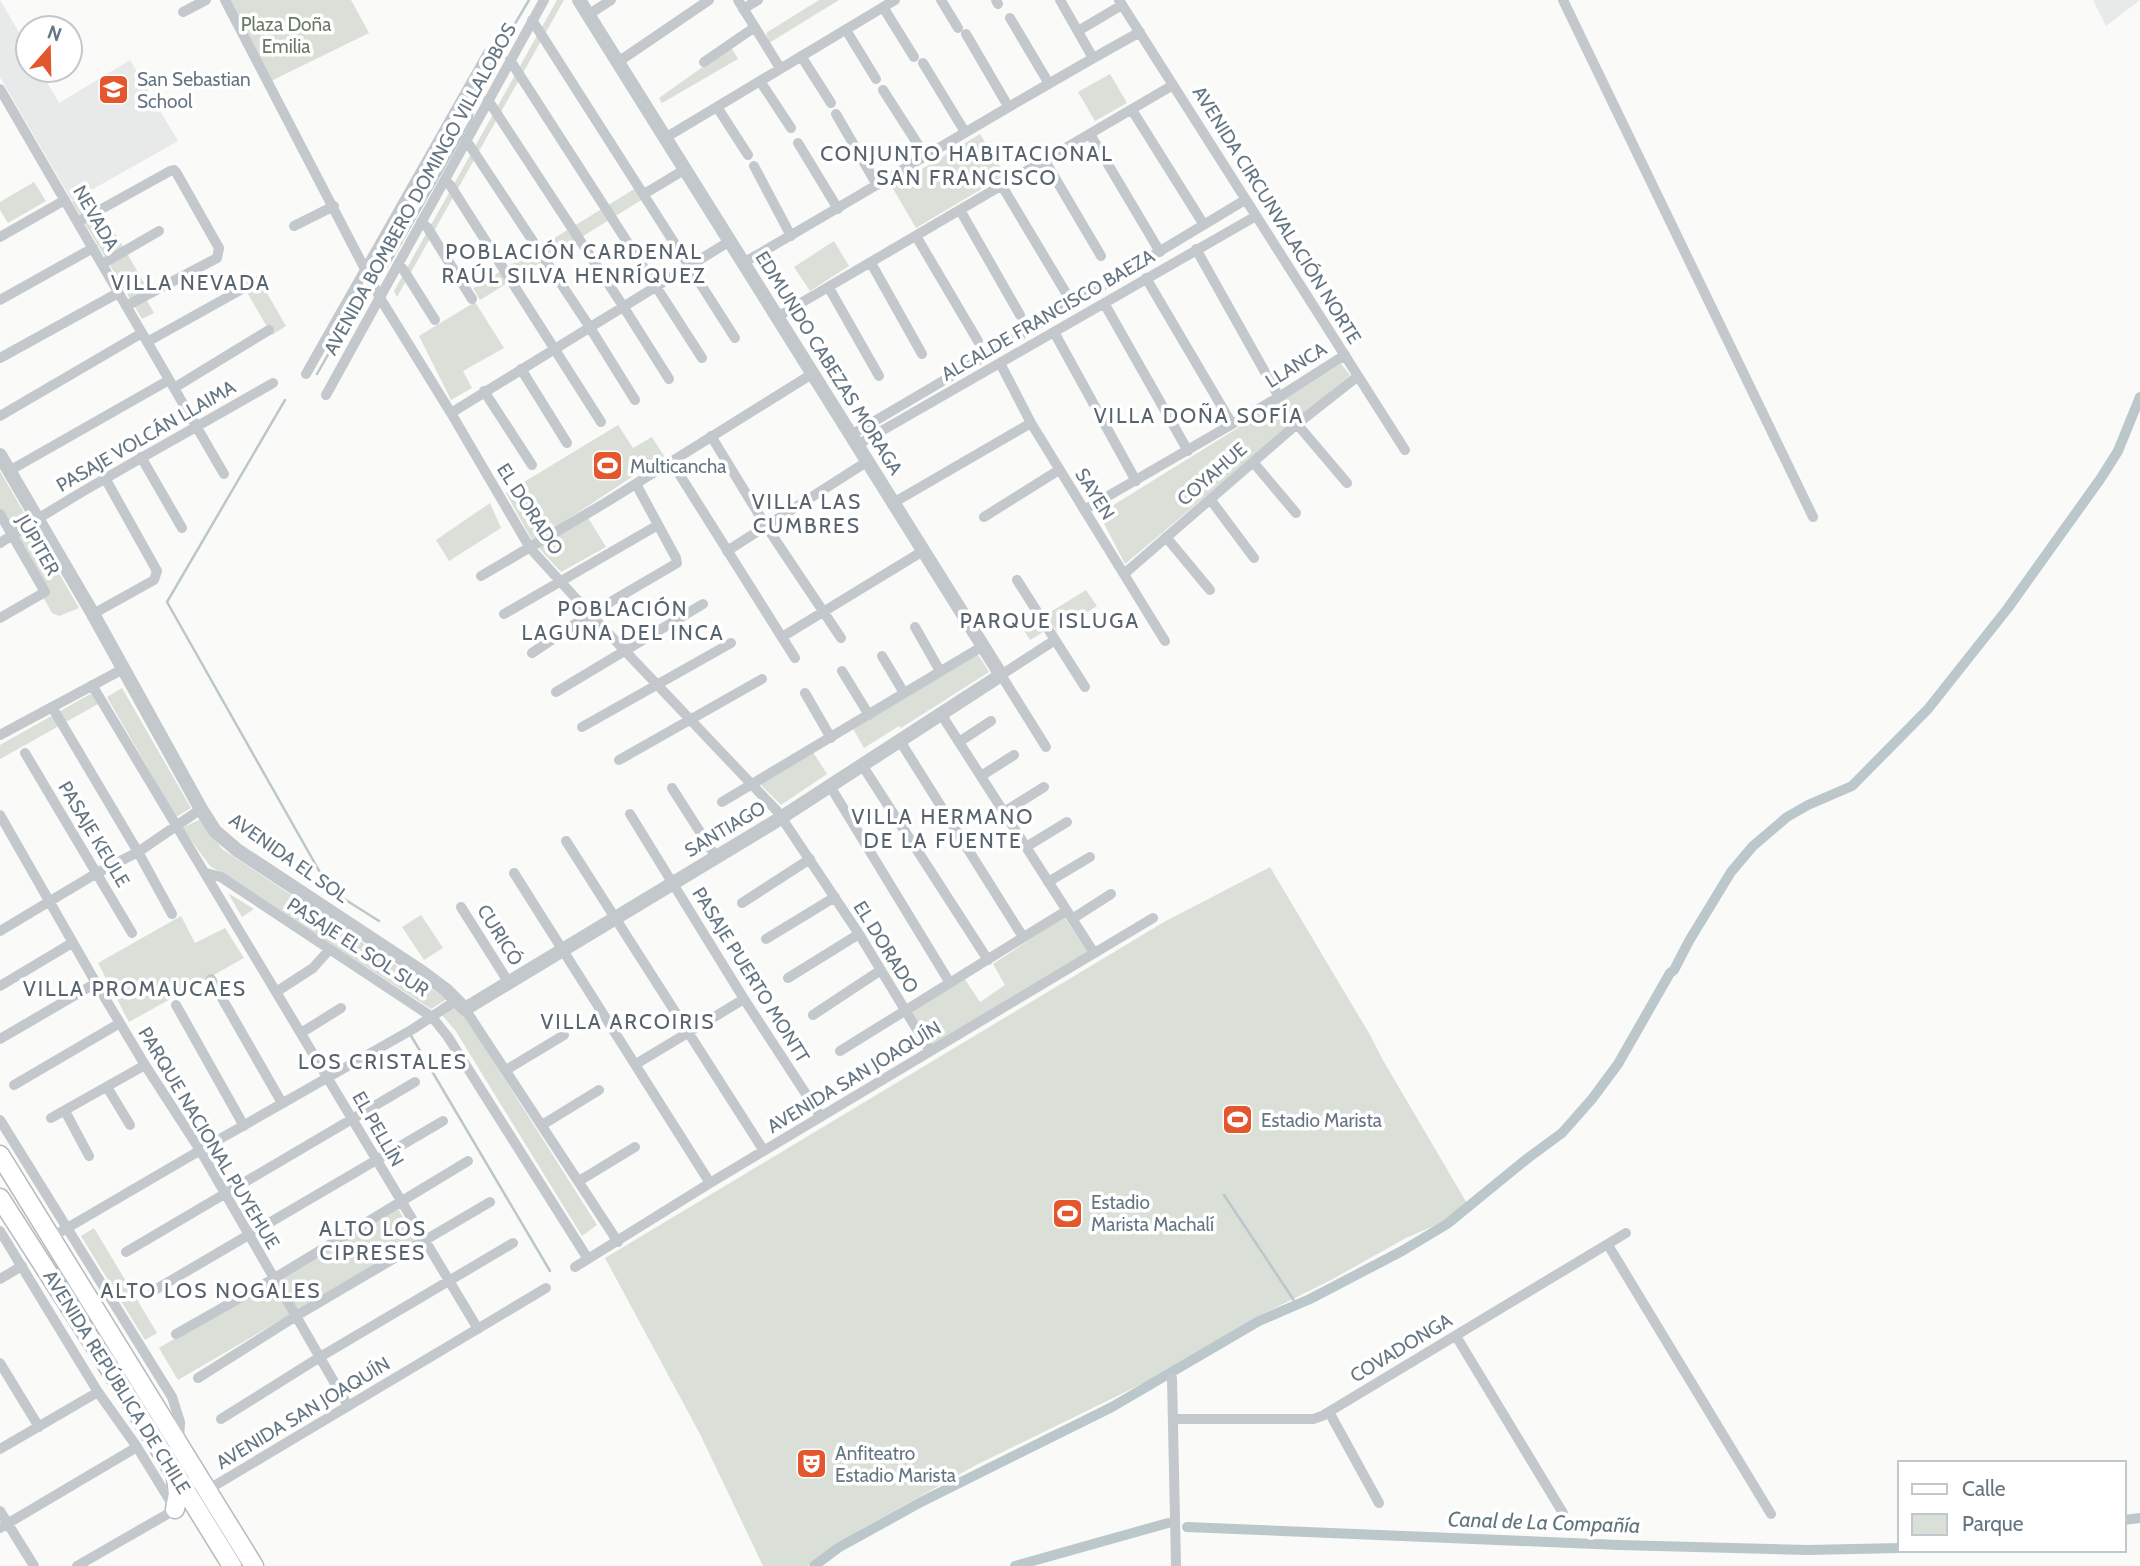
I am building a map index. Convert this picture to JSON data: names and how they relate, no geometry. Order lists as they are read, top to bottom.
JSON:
{
  "streets": {
    "main road": ["AVENIDA REPÚBLICA DE CHILE"],
    "street": [
      "AVENIDA BOMBERO DOMINGO VILLALOBOS",
      "AVENIDA CIRCUNVALACIÓN NORTE",
      "NEVADA",
      "ALCALDE FRANCISCO BAEZA",
      "EDMUNDO CABEZAS MORAGA",
      "LLANCA",
      "PASAJE VOLCÁN LLAIMA",
      "COYAHUE",
      "SAYEN",
      "EL DORADO",
      "JÚPITER",
      "SANTIAGO",
      "PASAJE KEULE",
      "AVENIDA EL SOL",
      "CURICÓ",
      "PASAJE EL SOL SUR",
      "PASAJE PUERTO MONTT",
      "AVENIDA SAN JOAQUÍN",
      "EL PELLÍN",
      "PARQUE NACIONAL PUYEHUE",
      "COVADONGA"
    ]
  },
  "crossings": [
    ["AVENIDA BOMBERO DOMINGO VILLALOBOS", "EL DORADO"],
    ["AVENIDA CIRCUNVALACIÓN NORTE", "ALCALDE FRANCISCO BAEZA"],
    ["AVENIDA CIRCUNVALACIÓN NORTE", "LLANCA"],
    ["AVENIDA CIRCUNVALACIÓN NORTE", "COYAHUE"],
    ["NEVADA", "PASAJE VOLCÁN LLAIMA"],
    ["ALCALDE FRANCISCO BAEZA", "EDMUNDO CABEZAS MORAGA"],
    ["ALCALDE FRANCISCO BAEZA", "SAYEN"],
    ["EDMUNDO CABEZAS MORAGA", "SANTIAGO"],
    ["LLANCA", "SAYEN"],
    ["PASAJE VOLCÁN LLAIMA", "JÚPITER"],
    ["PASAJE VOLCÁN LLAIMA", "AVENIDA EL SOL"],
    ["COYAHUE", "SAYEN"],
    ["EL DORADO", "SANTIAGO"],
    ["EL DORADO", "AVENIDA SAN JOAQUÍN"],
    ["SANTIAGO", "AVENIDA EL SOL"],
    ["SANTIAGO", "CURICÓ"],
    ["SANTIAGO", "PASAJE PUERTO MONTT"],
    ["AVENIDA EL SOL", "AVENIDA SAN JOAQUÍN"],
    ["PASAJE EL SOL SUR", "AVENIDA SAN JOAQUÍN"],
    ["PASAJE EL SOL SUR", "EL PELLÍN"],
    ["PASAJE PUERTO MONTT", "AVENIDA SAN JOAQUÍN"],
    ["AVENIDA SAN JOAQUÍN", "EL PELLÍN"],
    ["AVENIDA SAN JOAQUÍN", "PARQUE NACIONAL PUYEHUE"],
    ["AVENIDA SAN JOAQUÍN", "AVENIDA REPÚBLICA DE CHILE"]
  ],
  "districts": [
    "CONJUNTO HABITACIONAL SAN FRANCISCO",
    "POBLACIÓN CARDENAL RAÚL SILVA HENRÍQUEZ",
    "VILLA NEVADA",
    "VILLA DOÑA SOFÍA",
    "VILLA LAS CUMBRES",
    "POBLACIÓN LAGUNA DEL INCA",
    "PARQUE ISLUGA",
    "VILLA HERMANO DE LA FUENTE",
    "VILLA PROMAUCAES",
    "VILLA ARCOIRIS",
    "LOS CRISTALES",
    "ALTO LOS CIPRESES",
    "ALTO LOS NOGALES"
  ],
  "water": ["Canal de La Compañía"],
  "parks": ["Plaza Doña Emilia"],
  "places": {
    "school or university": ["San Sebastian School"],
    "sports": ["Multicancha", "Estadio Marista", "Estadio Marista Machalí"],
    "theatre": ["Anfiteatro Estadio Marista"]
  },
  "legend": ["Calle", "Parque"],
  "north": "top"
}
